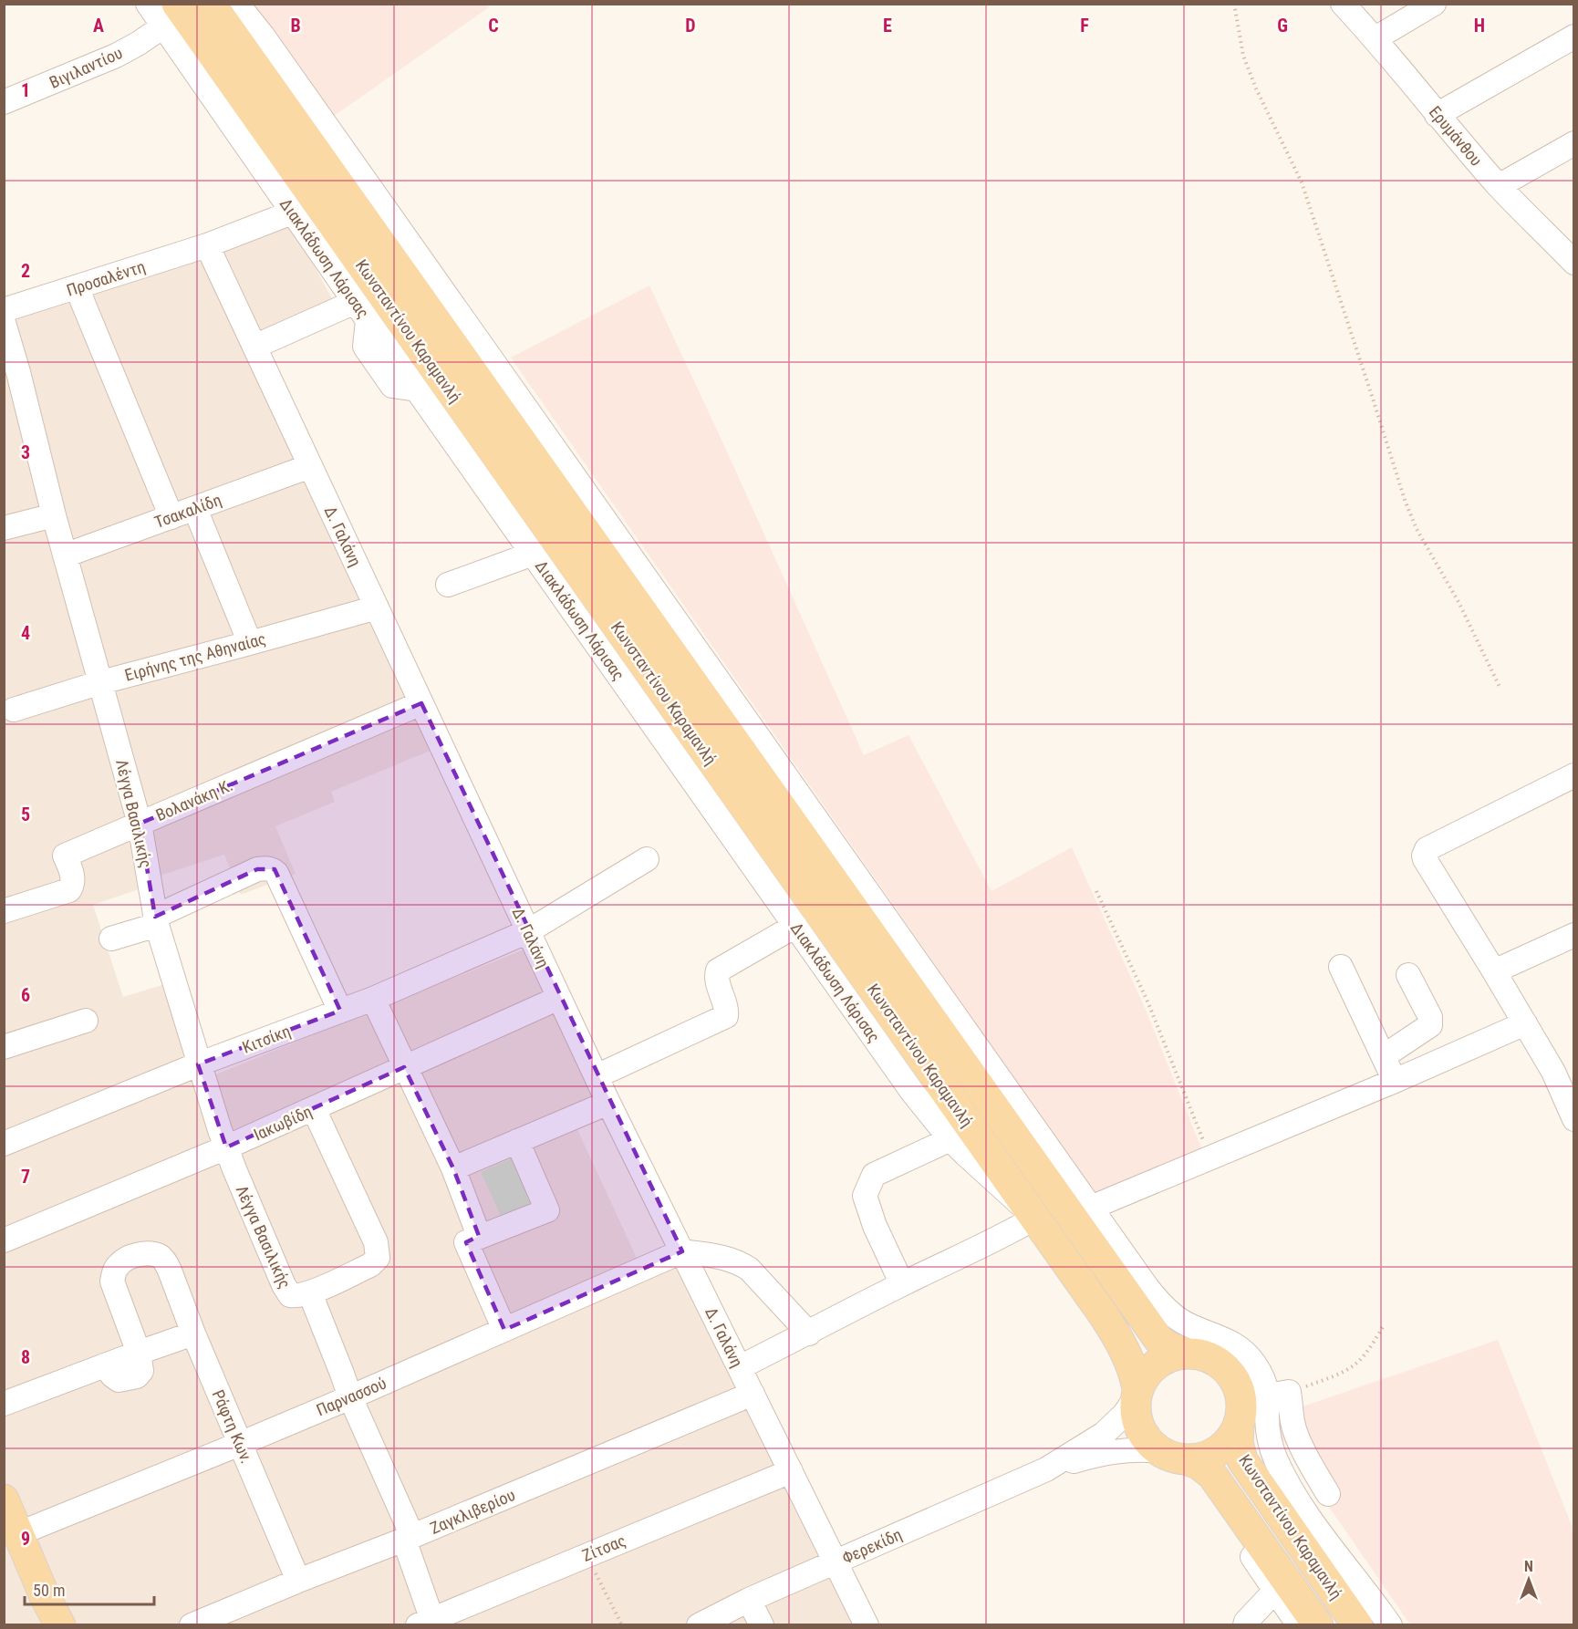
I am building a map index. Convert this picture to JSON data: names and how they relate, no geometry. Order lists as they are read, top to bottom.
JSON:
{
  "streets": {
    "main road": ["Κωνσταντίνου Καραμανλή"],
    "street": [
      "Βιγιλαντίου",
      "Ερυμάνθου",
      "Διακλάδωση Λάρισας",
      "Προσαλέντη",
      "Τσακαλίδη",
      "Δ. Γαλάνη",
      "Ειρήνης της Αθηναίας",
      "Βολανάκη Κ.",
      "Λέγγα Βασιλικής",
      "Κιτσίκη",
      "Ιακωβίδη",
      "Παρνασσού",
      "Ράφτη Κων.",
      "Ζαγκλιβερίου",
      "Φερεκίδη",
      "Ζίτσας"
    ]
  },
  "crossings": [
    ["Βιγιλαντίου", "Διακλάδωση Λάρισας"],
    ["Βιγιλαντίου", "Κωνσταντίνου Καραμανλή"],
    ["Διακλάδωση Λάρισας", "Προσαλέντη"],
    ["Διακλάδωση Λάρισας", "Κωνσταντίνου Καραμανλή"],
    ["Προσαλέντη", "Δ. Γαλάνη"],
    ["Κωνσταντίνου Καραμανλή", "Φερεκίδη"],
    ["Τσακαλίδη", "Δ. Γαλάνη"],
    ["Τσακαλίδη", "Λέγγα Βασιλικής"],
    ["Δ. Γαλάνη", "Ειρήνης της Αθηναίας"],
    ["Δ. Γαλάνη", "Βολανάκη Κ."],
    ["Δ. Γαλάνη", "Κιτσίκη"],
    ["Δ. Γαλάνη", "Ιακωβίδη"],
    ["Δ. Γαλάνη", "Παρνασσού"],
    ["Δ. Γαλάνη", "Ζαγκλιβερίου"],
    ["Δ. Γαλάνη", "Φερεκίδη"],
    ["Δ. Γαλάνη", "Ζίτσας"],
    ["Ειρήνης της Αθηναίας", "Λέγγα Βασιλικής"],
    ["Βολανάκη Κ.", "Λέγγα Βασιλικής"],
    ["Λέγγα Βασιλικής", "Κιτσίκη"],
    ["Λέγγα Βασιλικής", "Ιακωβίδη"],
    ["Λέγγα Βασιλικής", "Παρνασσού"],
    ["Λέγγα Βασιλικής", "Ζαγκλιβερίου"],
    ["Λέγγα Βασιλικής", "Ζίτσας"],
    ["Παρνασσού", "Ράφτη Κων."],
    ["Ράφτη Κων.", "Ζαγκλιβερίου"]
  ],
  "scale_bar": "50 m",
  "north": "top",
  "grid": {
    "columns": [
      "A",
      "B",
      "C",
      "D",
      "E",
      "F",
      "G",
      "H"
    ],
    "rows": [
      "1",
      "2",
      "3",
      "4",
      "5",
      "6",
      "7",
      "8",
      "9"
    ]
  }
}
